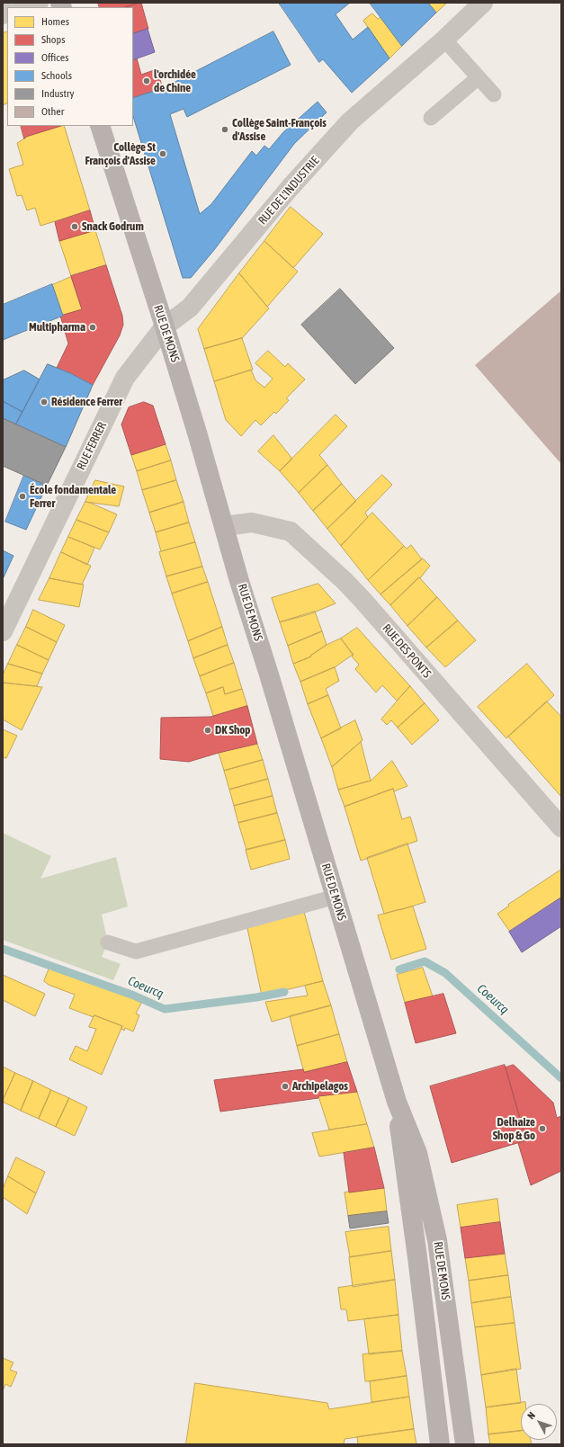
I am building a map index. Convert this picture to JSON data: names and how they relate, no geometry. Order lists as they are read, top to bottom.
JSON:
{
  "streets": {
    "main road": ["RUE DE MONS"],
    "street": ["RUE DE L'INDUSTRIE", "RUE FERRER", "RUE DES PONTS"]
  },
  "crossings": [
    ["RUE DE L'INDUSTRIE", "RUE DE MONS"],
    ["RUE DE L'INDUSTRIE", "RUE FERRER"],
    ["RUE DE MONS", "RUE FERRER"],
    ["RUE DE MONS", "RUE DES PONTS"]
  ],
  "water": ["Coeurcq"],
  "places": [
    "l'orchidée de Chine",
    "Collège Saint-François d'Assise",
    "Collège St François d'Assise",
    "Snack Godrum",
    "Multipharma",
    "Résidence Ferrer",
    "École fondamentale Ferrer",
    "DK Shop",
    "Archipelagos",
    "Delhaize Shop & Go"
  ],
  "legend": [
    "Homes",
    "Shops",
    "Offices",
    "Schools",
    "Industry",
    "Other"
  ],
  "north": "top left"
}
